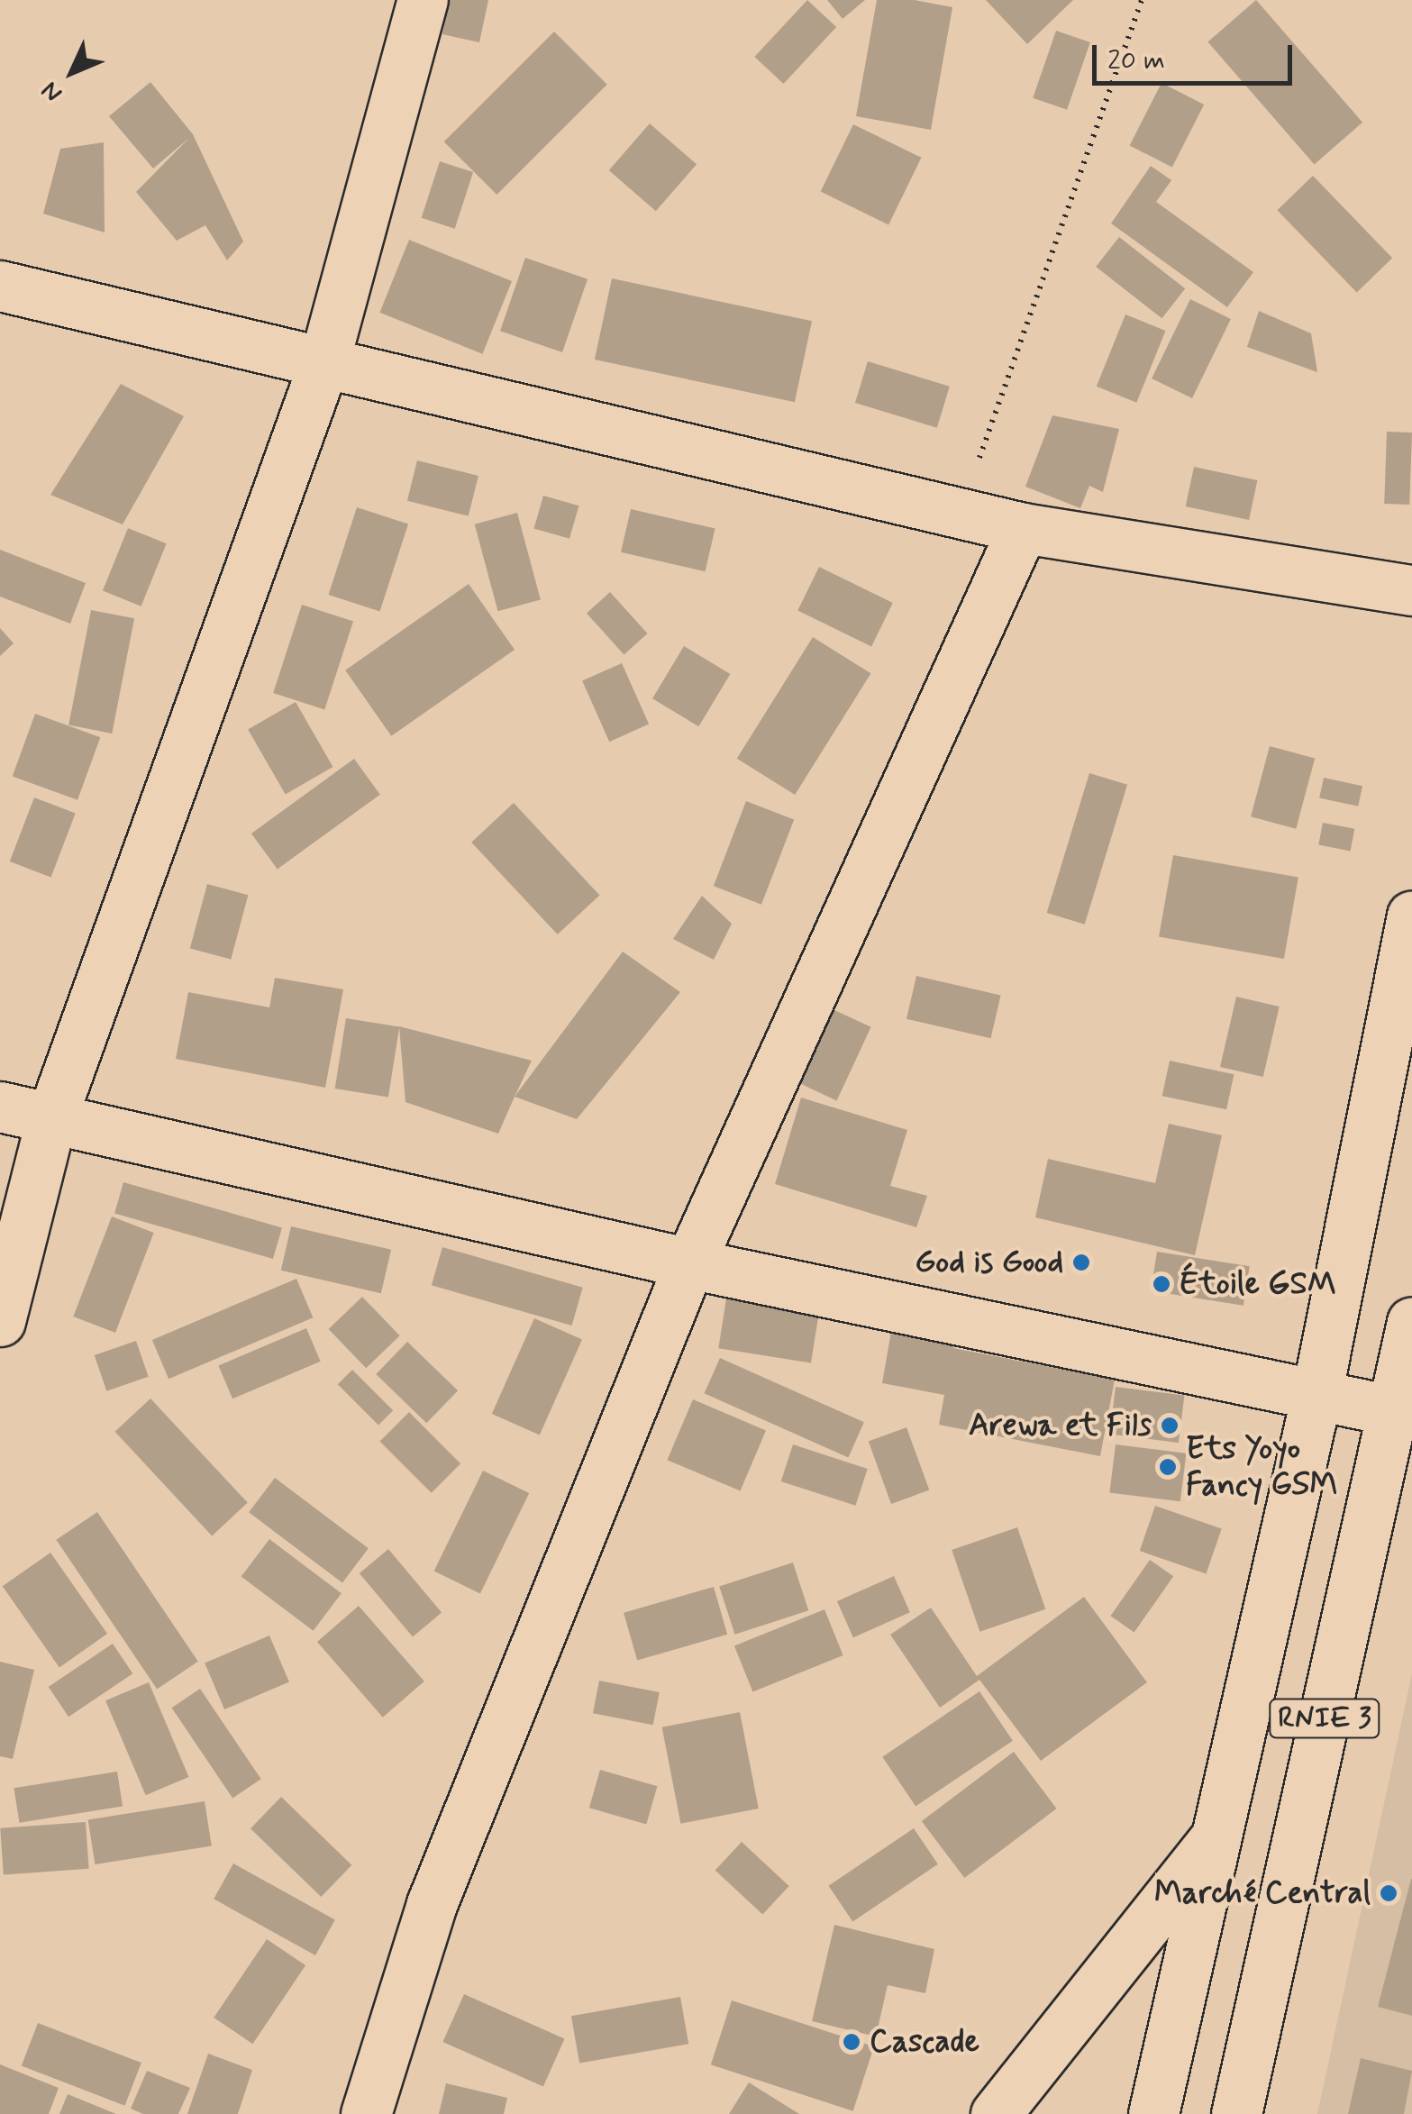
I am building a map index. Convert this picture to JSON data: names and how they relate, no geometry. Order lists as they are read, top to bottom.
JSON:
{
  "streets": {
    "main road": ["RNIE 3"]
  },
  "places": [
    "God is Good",
    "Étoile GSM",
    "Arewa et Fils",
    "Ets Yoyo Fancy GSM",
    "Marché Central",
    "Cascade"
  ],
  "scale_bar": "20 m",
  "north": "bottom left"
}
